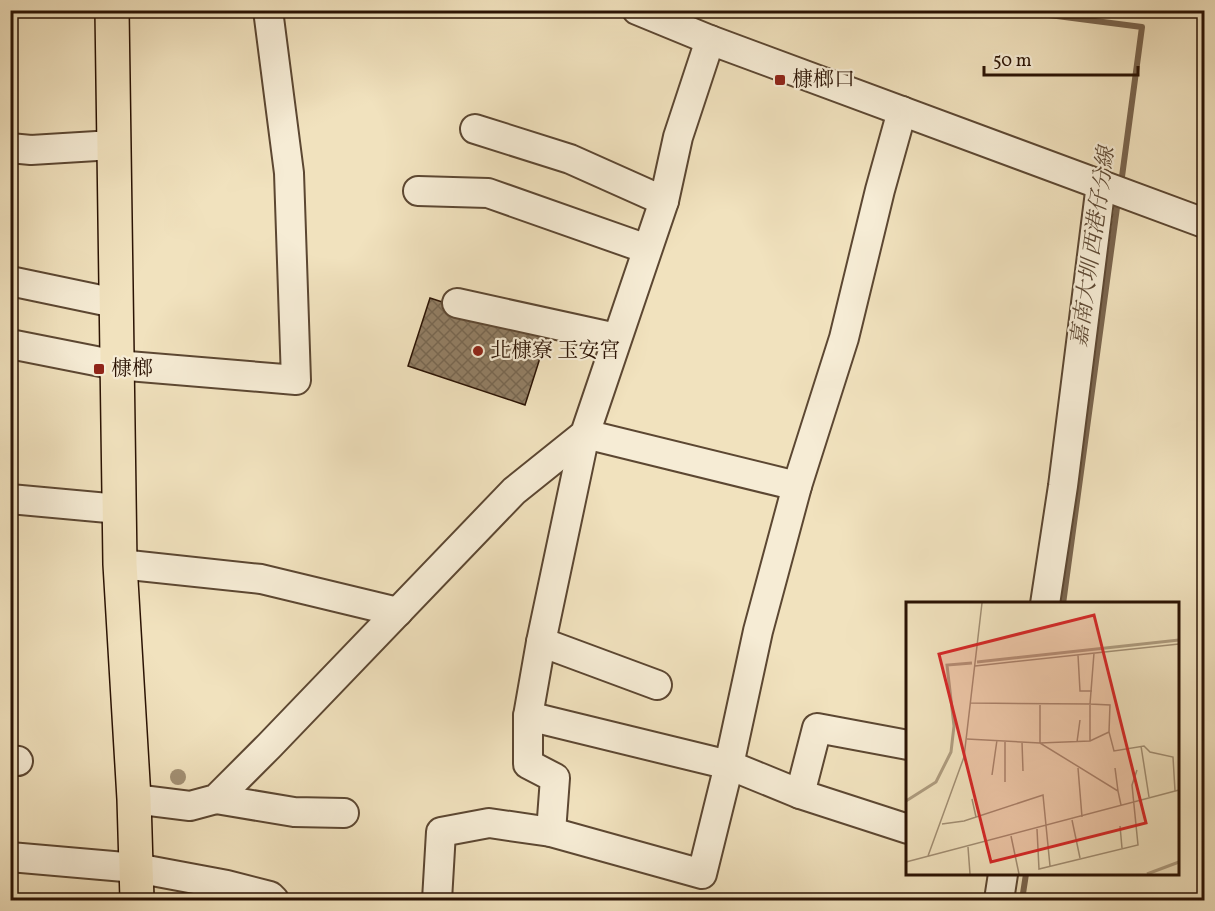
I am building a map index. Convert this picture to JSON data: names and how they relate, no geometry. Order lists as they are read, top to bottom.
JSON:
{
  "water": ["嘉南大圳 西港仔分線"],
  "places": {
    "transit": ["槺榔口", "槺榔"],
    "other": ["北槺寮 玉安宮"]
  },
  "scale_bar": "50 m"
}
